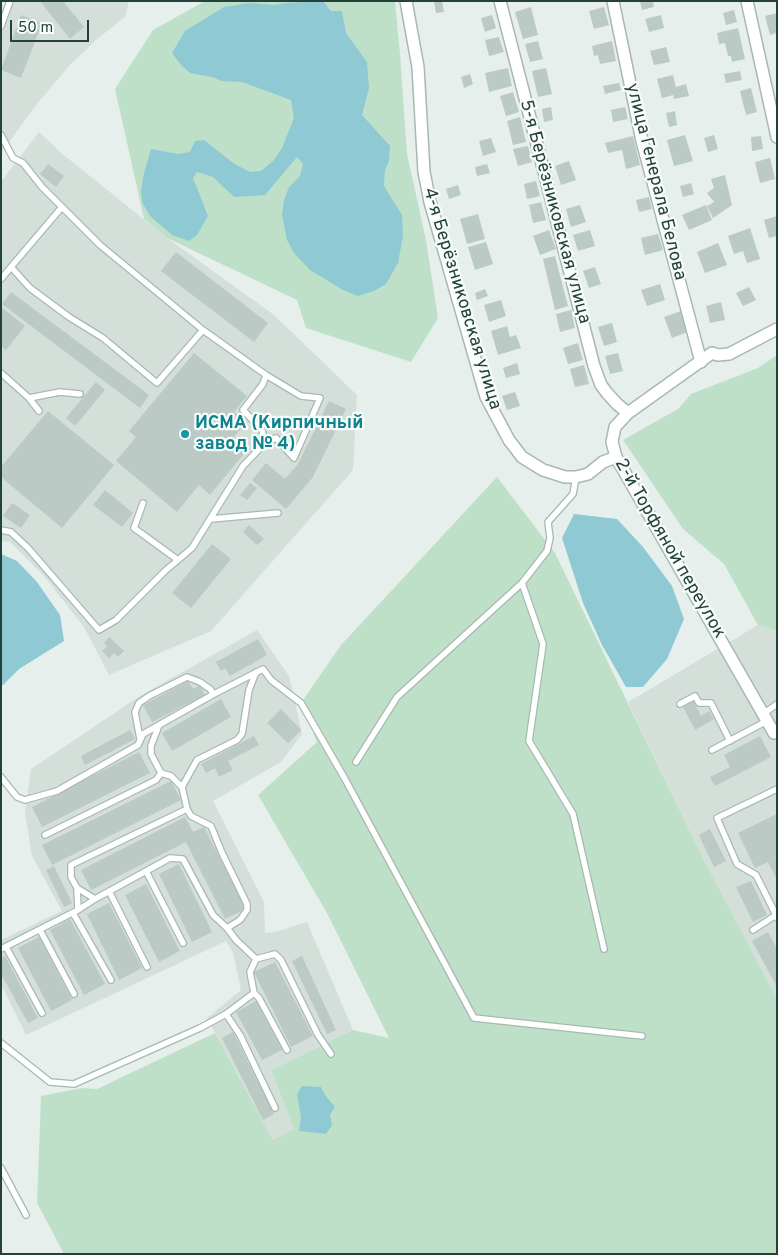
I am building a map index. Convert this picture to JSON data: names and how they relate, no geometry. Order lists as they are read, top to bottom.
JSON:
{
  "streets": {
    "street": [
      "улица Генерала Белова",
      "5-я Берёзниковская улица",
      "4-я Берёзниковская улица",
      "2-й Торфяной переулок"
    ]
  },
  "crossings": [
    ["улица Генерала Белова", "2-й Торфяной переулок"],
    ["5-я Берёзниковская улица", "2-й Торфяной переулок"]
  ],
  "places": ["ИСМА (Кирпичный завод № 4)"],
  "scale_bar": "50 m"
}
